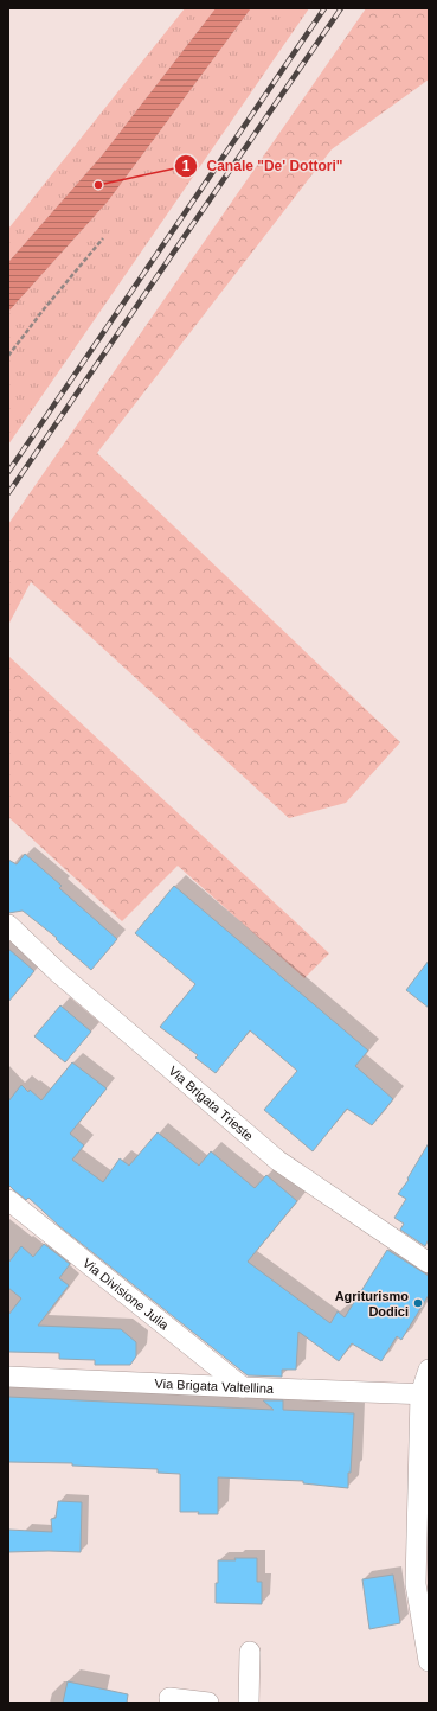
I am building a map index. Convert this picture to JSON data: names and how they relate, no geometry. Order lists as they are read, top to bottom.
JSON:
{
  "streets": {
    "street": ["Via Brigata Trieste", "Via Divisione Julia", "Via Brigata Valtellina"]
  },
  "crossings": [
    ["Via Divisione Julia", "Via Brigata Valtellina"]
  ],
  "places": ["Canale \"De' Dottori\"", "Agriturismo Dodici"]
}
